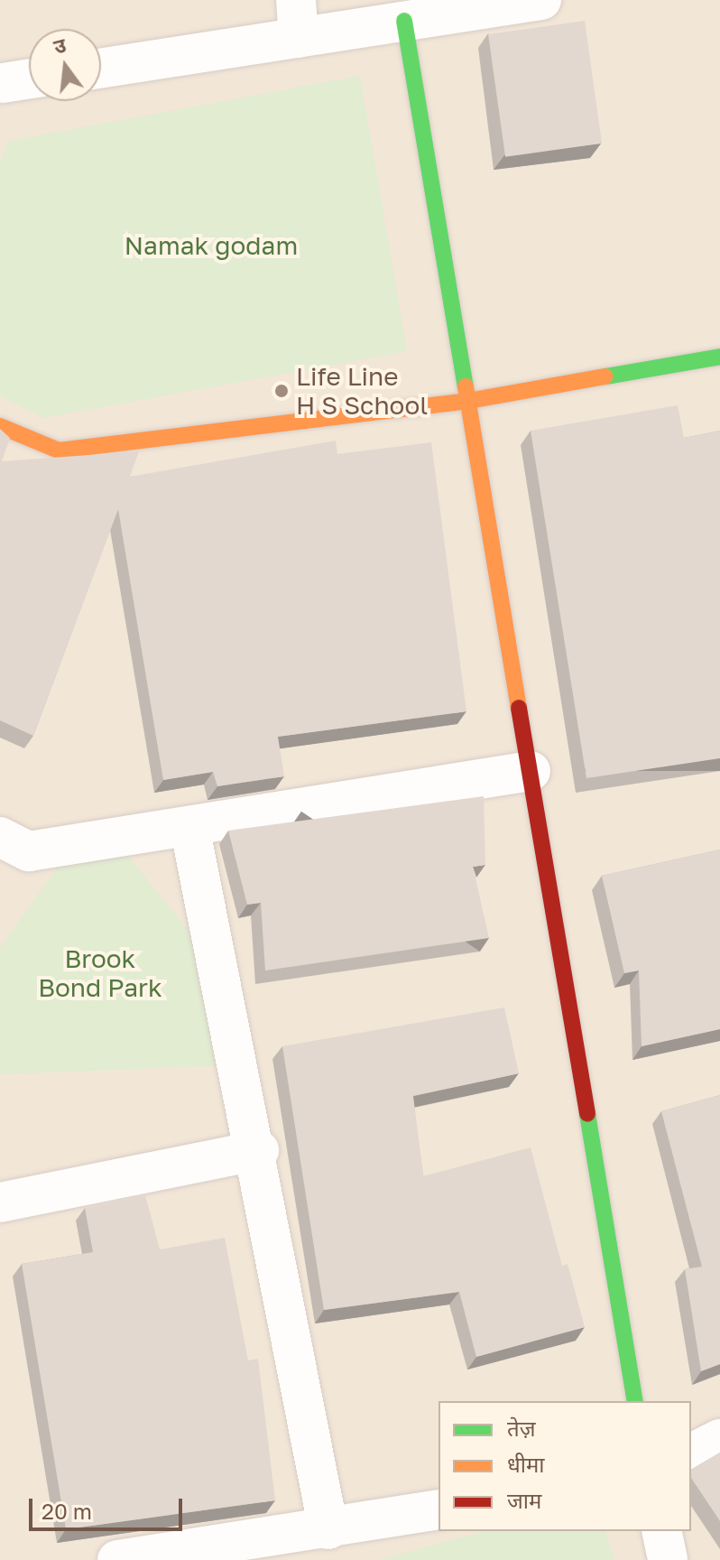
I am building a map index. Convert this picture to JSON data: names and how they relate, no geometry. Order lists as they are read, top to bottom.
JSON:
{
  "parks": ["Namak godam", "Brook Bond Park"],
  "places": ["Life Line H S School"],
  "legend": ["तेज़", "धीमा", "जाम"],
  "scale_bar": "20 m",
  "north": "top"
}
